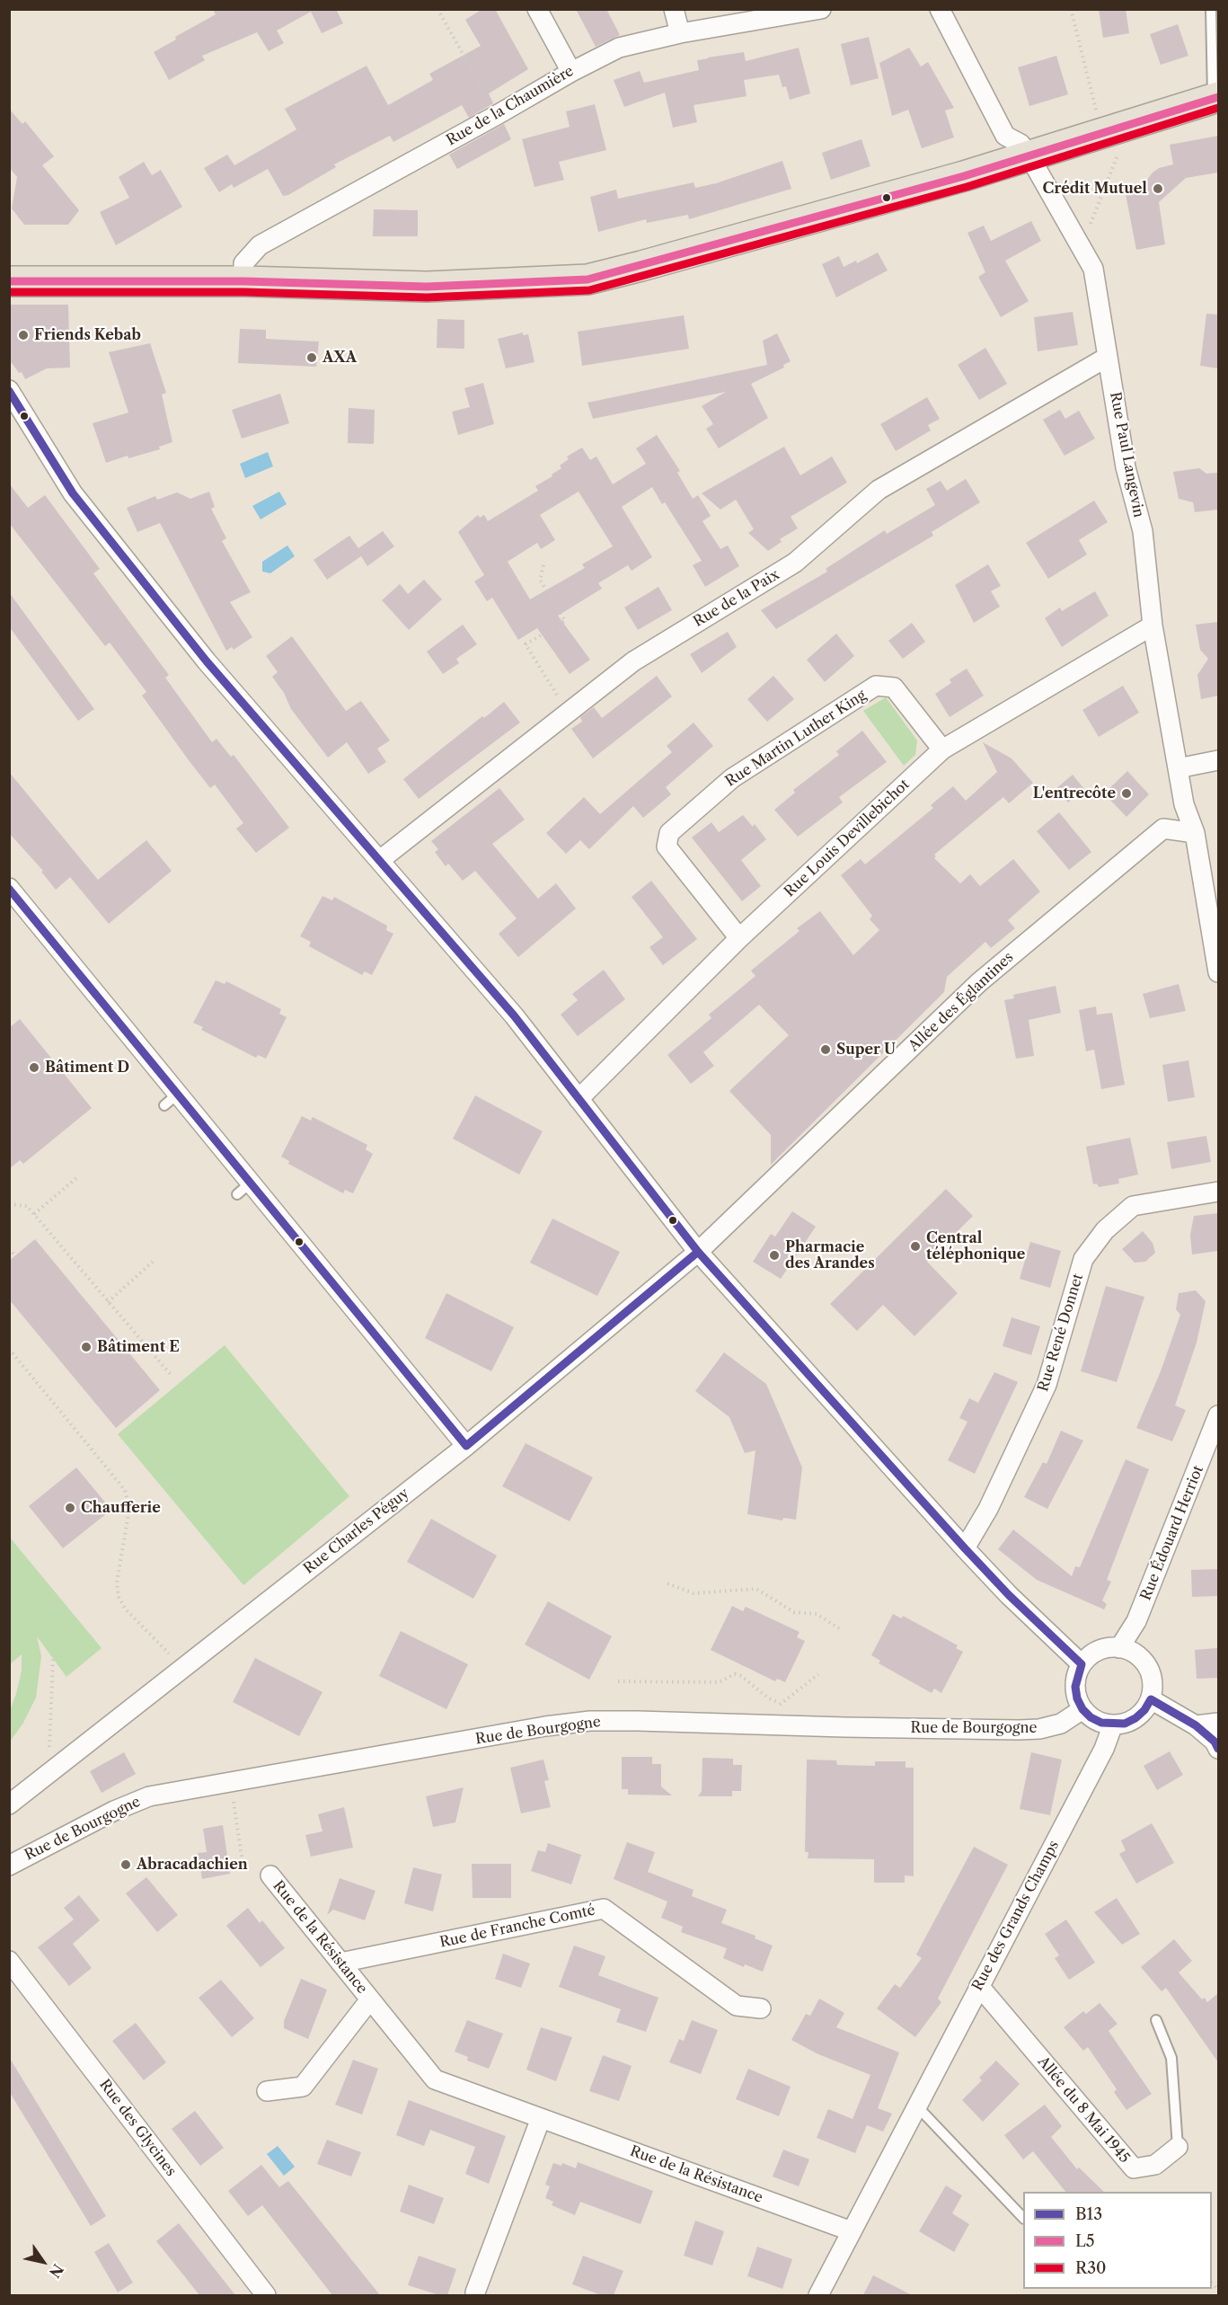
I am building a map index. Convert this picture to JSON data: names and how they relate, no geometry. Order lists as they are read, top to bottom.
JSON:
{
  "streets": {
    "street": [
      "Rue de la Chaumière",
      "Rue Paul Langevin",
      "Rue de la Paix",
      "Rue Martin Luther King",
      "Rue Louis Devillebichot",
      "Allée des Églantines",
      "Rue René Donnet",
      "Rue Charles Péguy",
      "Rue Édouard Herriot",
      "Rue de Bourgogne",
      "Rue des Grands Champs",
      "Rue de Franche Comté",
      "Rue de la Résistance",
      "Allée du 8 Mai 1945",
      "Rue des Glycines"
    ]
  },
  "crossings": [
    ["Rue Paul Langevin", "Rue de la Paix"],
    ["Rue Paul Langevin", "Rue Louis Devillebichot"],
    ["Rue Martin Luther King", "Rue Louis Devillebichot"],
    ["Allée des Églantines", "Rue Charles Péguy"],
    ["Rue Édouard Herriot", "Rue de Bourgogne"],
    ["Rue Édouard Herriot", "Rue des Grands Champs"],
    ["Rue de Bourgogne", "Rue des Grands Champs"],
    ["Rue des Grands Champs", "Rue de la Résistance"],
    ["Rue des Grands Champs", "Allée du 8 Mai 1945"],
    ["Rue de Franche Comté", "Rue de la Résistance"]
  ],
  "places": [
    "Crédit Mutuel",
    "Friends Kebab",
    "AXA",
    "L'entrecôte",
    "Super U",
    "Bâtiment D",
    "Central téléphonique",
    "Pharmacie des Arandes",
    "Bâtiment E",
    "Chaufferie",
    "Abracadachien"
  ],
  "lines": ["transit line L5", "transit line R30", "transit line B13"],
  "legend": ["B13", "L5", "R30"],
  "north": "bottom right"
}
